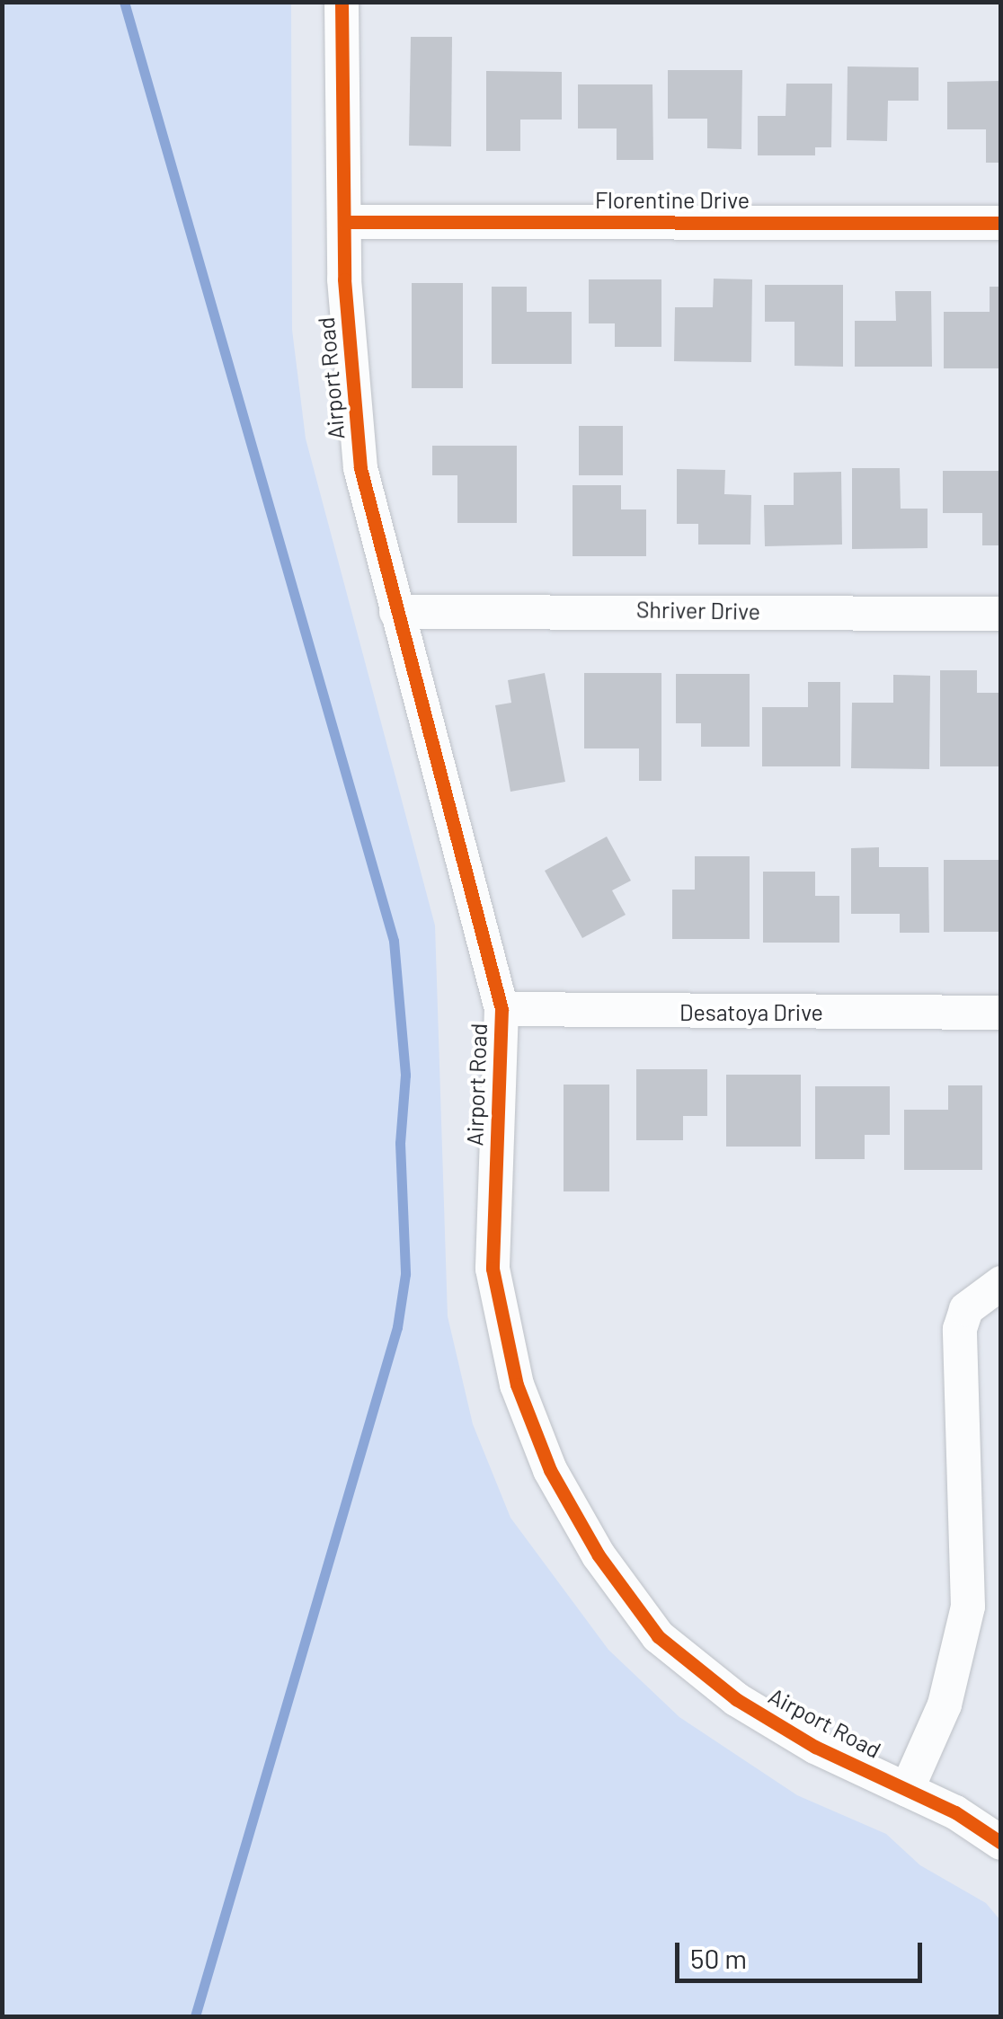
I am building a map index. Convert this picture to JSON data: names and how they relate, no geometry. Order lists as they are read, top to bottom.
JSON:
{
  "streets": {
    "street": [
      "Florentine Drive",
      "Airport Road",
      "Shriver Drive",
      "Desatoya Drive"
    ]
  },
  "crossings": [
    ["Florentine Drive", "Airport Road"],
    ["Airport Road", "Shriver Drive"],
    ["Airport Road", "Desatoya Drive"]
  ],
  "scale_bar": "50 m"
}
